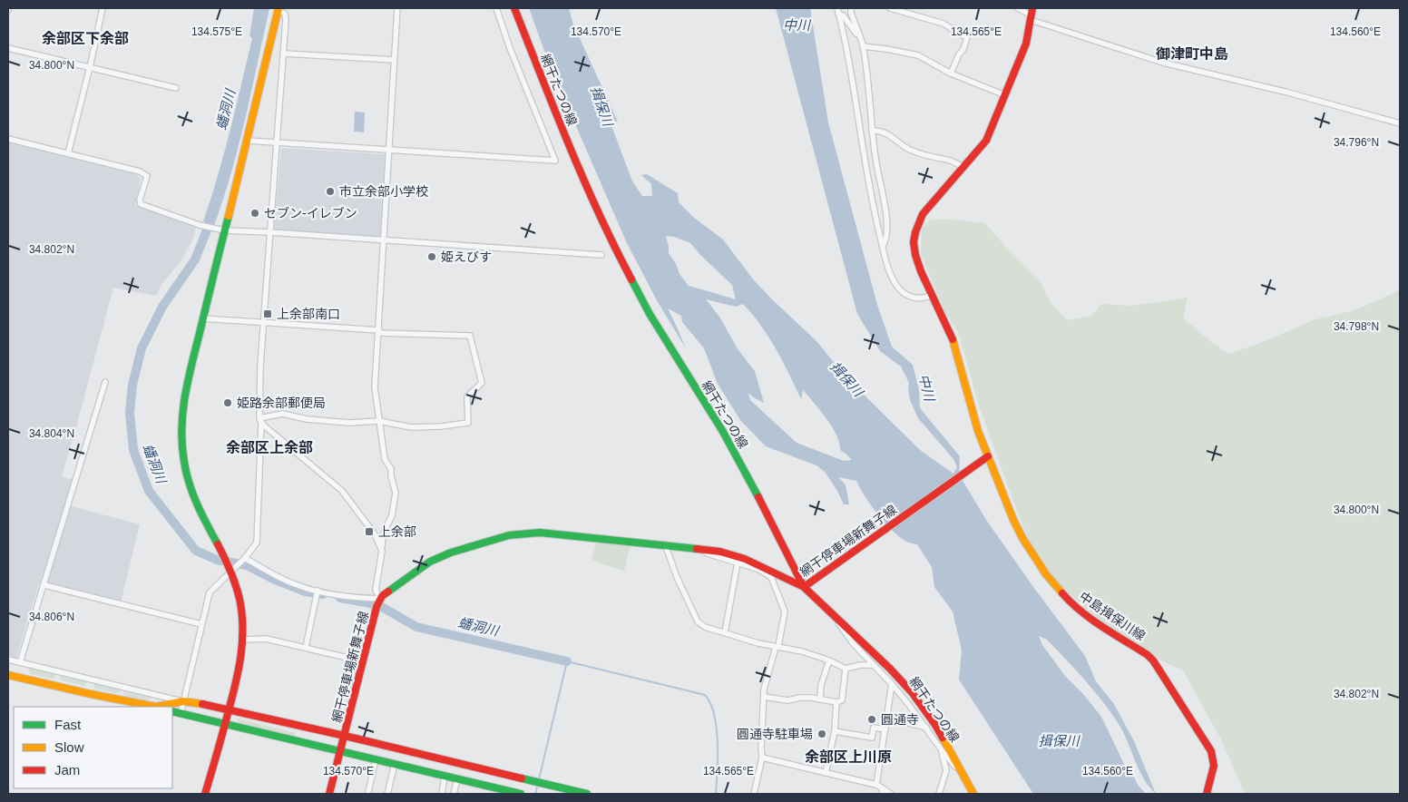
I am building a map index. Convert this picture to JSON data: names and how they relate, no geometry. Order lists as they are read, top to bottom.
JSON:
{
  "streets": {
    "main road": ["網干たつの線", "網干停車場新舞子線", "中島揖保川線"]
  },
  "crossings": [
    ["網干たつの線", "網干停車場新舞子線"],
    ["網干停車場新舞子線", "中島揖保川線"]
  ],
  "districts": [
    "余部区下余部",
    "御津町中島",
    "余部区上余部",
    "余部区上川原"
  ],
  "water": ["中川", "揖保川", "蟠洞川"],
  "places": {
    "other": [
      "市立余部小学校",
      "セブン-イレブン",
      "姫えびす",
      "姫路余部郵便局",
      "圓通寺",
      "圓通寺駐車場"
    ],
    "transit": ["上余部南口", "上余部"]
  },
  "legend": ["Fast", "Slow", "Jam"],
  "coordinates": [
    "134.575°E",
    "134.570°E",
    "134.565°E",
    "134.560°E",
    "34.800°N",
    "34.796°N",
    "34.802°N",
    "34.798°N",
    "34.804°N",
    "34.806°N"
  ]
}
